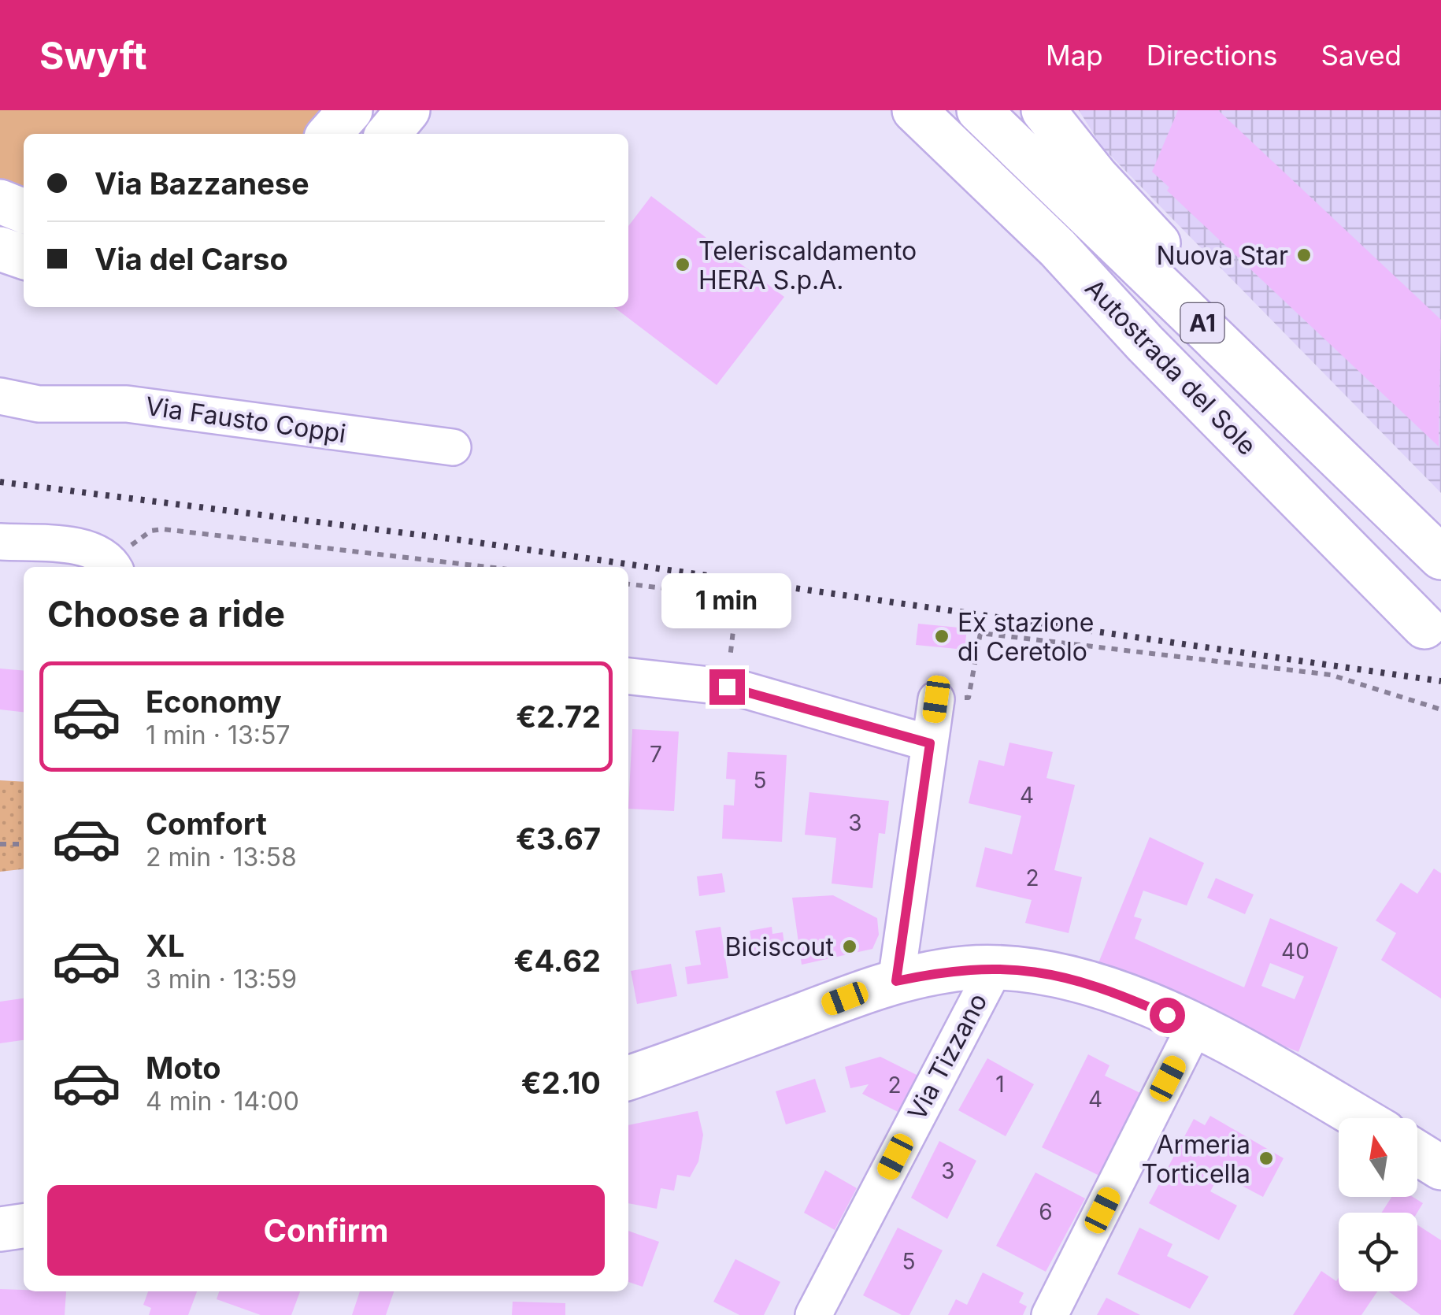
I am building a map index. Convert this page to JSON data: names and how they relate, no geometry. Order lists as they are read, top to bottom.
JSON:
{
  "streets": {
    "main road": ["A1", "Autostrada del Sole"],
    "street": ["Via Fausto Coppi", "Via Tizzano"]
  },
  "places": [
    "Nuova Star",
    "Teleriscaldamento HERA S.p.A.",
    "Ex stazione di Ceretolo",
    "Biciscout",
    "Armeria Torticella"
  ],
  "house_numbers": [
    "7",
    "5",
    "4",
    "3",
    "2",
    "40",
    "1",
    "2",
    "4",
    "3",
    "6",
    "5"
  ],
  "north": "top",
  "page": {
    "header": "Swyft",
    "nav": ["Map", "Directions", "Saved"],
    "banner": ["Via Bazzanese", "Via del Carso"],
    "heading": "Choose a ride",
    "bubble": "1 min",
    "list": [
      {
        "name": "Economy",
        "note": "1 min · 13:57",
        "value": "€2.72"
      },
      {
        "name": "Comfort",
        "note": "2 min · 13:58",
        "value": "€3.67"
      },
      {
        "name": "XL",
        "note": "3 min · 13:59",
        "value": "€4.62"
      },
      {
        "name": "Moto",
        "note": "4 min · 14:00",
        "value": "€2.10"
      }
    ],
    "buttons": "Confirm"
  }
}
